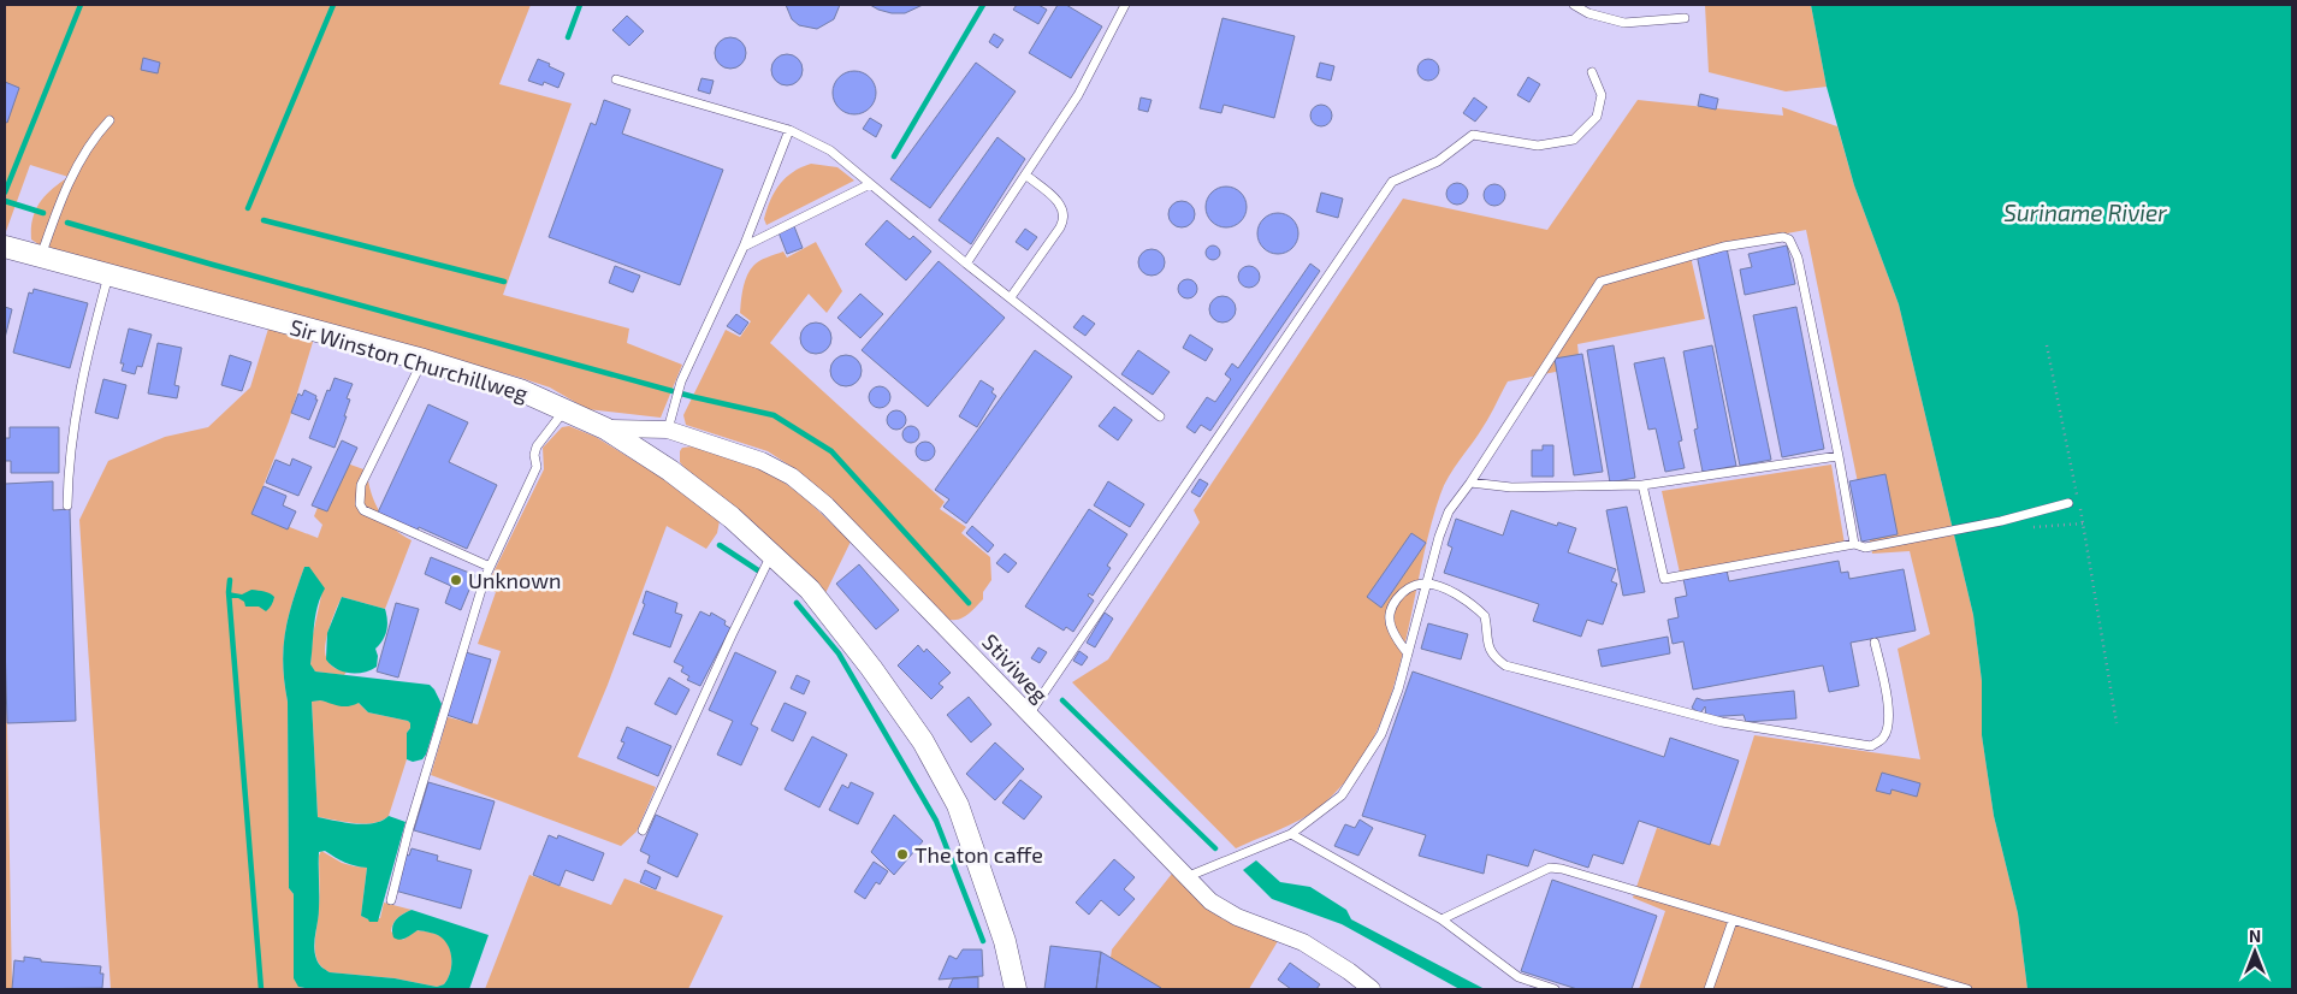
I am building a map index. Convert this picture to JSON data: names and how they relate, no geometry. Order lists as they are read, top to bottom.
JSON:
{
  "streets": {
    "street": ["Sir Winston Churchillweg", "Stiviweg"]
  },
  "crossings": [
    ["Sir Winston Churchillweg", "Stiviweg"]
  ],
  "water": ["Suriname Rivier"],
  "places": ["Unknown", "The ton caffe"],
  "north": "top"
}
